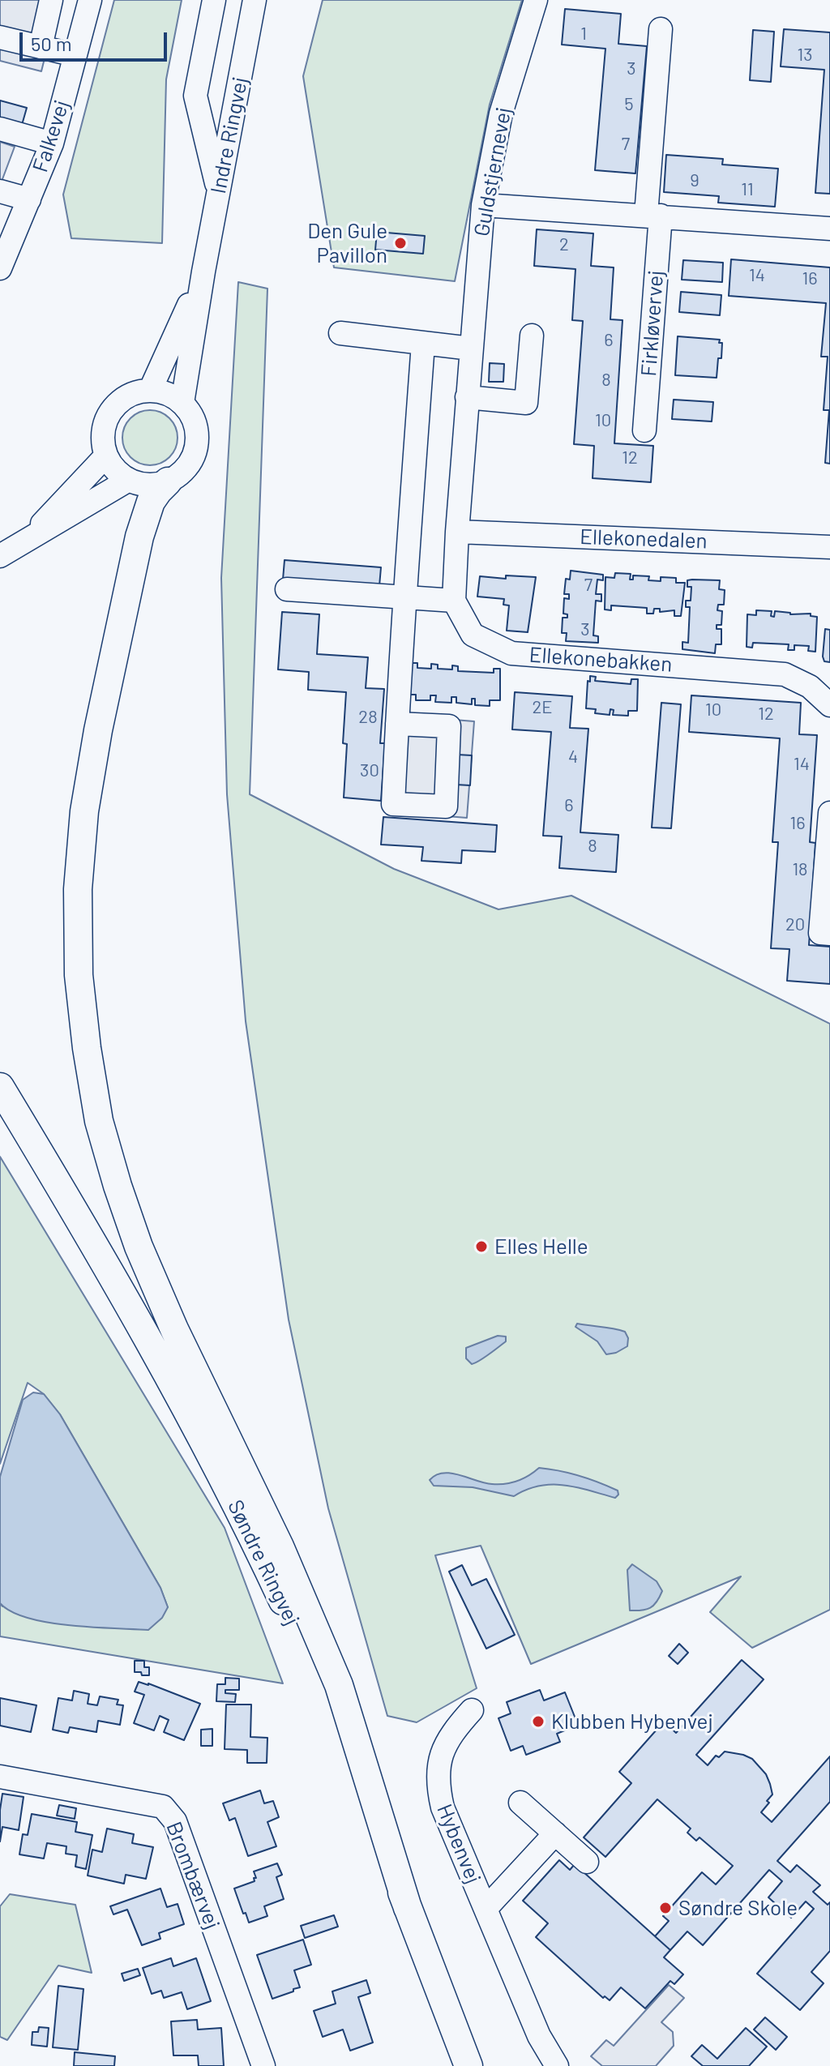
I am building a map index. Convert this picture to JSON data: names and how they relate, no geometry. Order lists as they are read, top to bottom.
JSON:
{
  "streets": {
    "main road": ["Søndre Ringvej"],
    "street": [
      "Indre Ringvej",
      "Falkevej",
      "Guldstjernevej",
      "Firkløvervej",
      "Ellekonedalen",
      "Ellekonebakken",
      "Hybenvej",
      "Brombærvej"
    ]
  },
  "crossings": [
    ["Guldstjernevej", "Ellekonedalen"]
  ],
  "places": [
    "Den Gule Pavillon",
    "Elles Helle",
    "Klubben Hybenvej",
    "Søndre Skole"
  ],
  "house_numbers": [
    "1",
    "13",
    "3",
    "5",
    "7",
    "9",
    "11",
    "2",
    "14",
    "16",
    "6",
    "8",
    "10",
    "12",
    "7",
    "3",
    "2E",
    "10",
    "12",
    "28",
    "4",
    "14",
    "30",
    "6",
    "16",
    "8",
    "18",
    "20"
  ],
  "scale_bar": "50 m"
}
